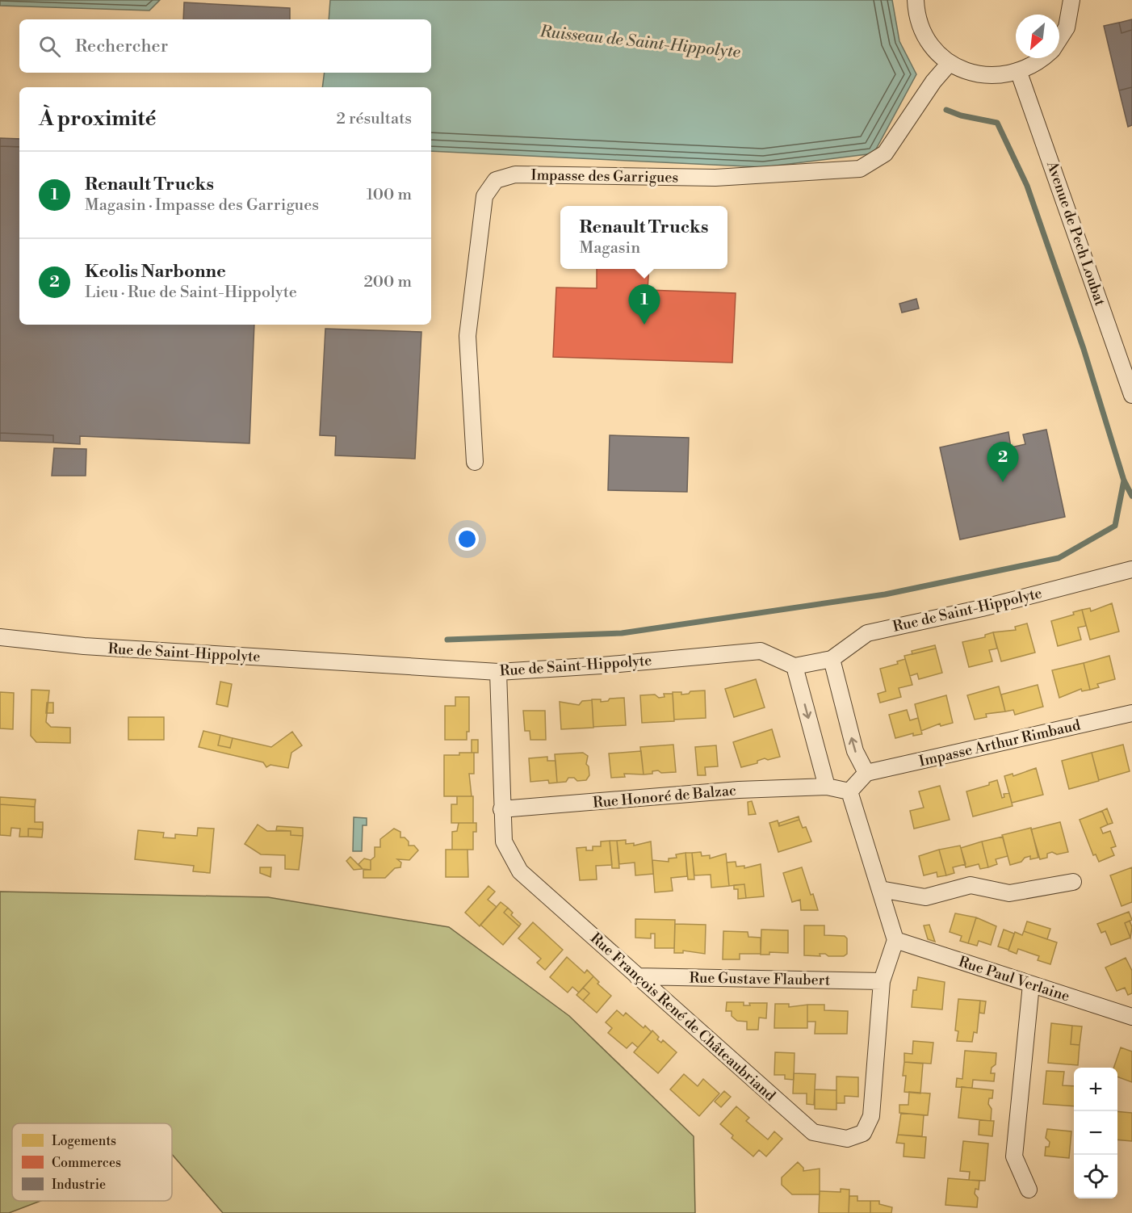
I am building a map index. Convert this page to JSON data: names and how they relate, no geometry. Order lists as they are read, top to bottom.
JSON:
{
  "streets": {
    "street": [
      "Impasse des Garrigues",
      "Avenue de Pech Loubat",
      "Rue de Saint-Hippolyte",
      "Impasse Arthur Rimbaud",
      "Rue Honoré de Balzac",
      "Rue Gustave Flaubert",
      "Rue Paul Verlaine",
      "Rue François René de Châteaubriand"
    ]
  },
  "crossings": [
    ["Rue de Saint-Hippolyte", "Rue François René de Châteaubriand"],
    ["Rue Honoré de Balzac", "Rue François René de Châteaubriand"],
    ["Rue Gustave Flaubert", "Rue François René de Châteaubriand"],
    ["Rue Paul Verlaine", "Rue François René de Châteaubriand"]
  ],
  "water": ["Ruisseau de Saint-Hippolyte"],
  "legend": ["Logements", "Commerces", "Industrie"],
  "north": "bottom left",
  "page": {
    "search": "Rechercher",
    "heading": ["À proximité", "2 résultats"],
    "list": [
      {
        "mark": "1",
        "name": "Renault Trucks",
        "note": "Magasin · Impasse des Garrigues",
        "value": "100 m"
      },
      {
        "mark": "2",
        "name": "Keolis Narbonne",
        "note": "Lieu · Rue de Saint-Hippolyte",
        "value": "200 m"
      }
    ],
    "popup": ["Renault Trucks", "Magasin"],
    "pins": ["1", "2"],
    "map_buttons": ["+", "−"]
  }
}
